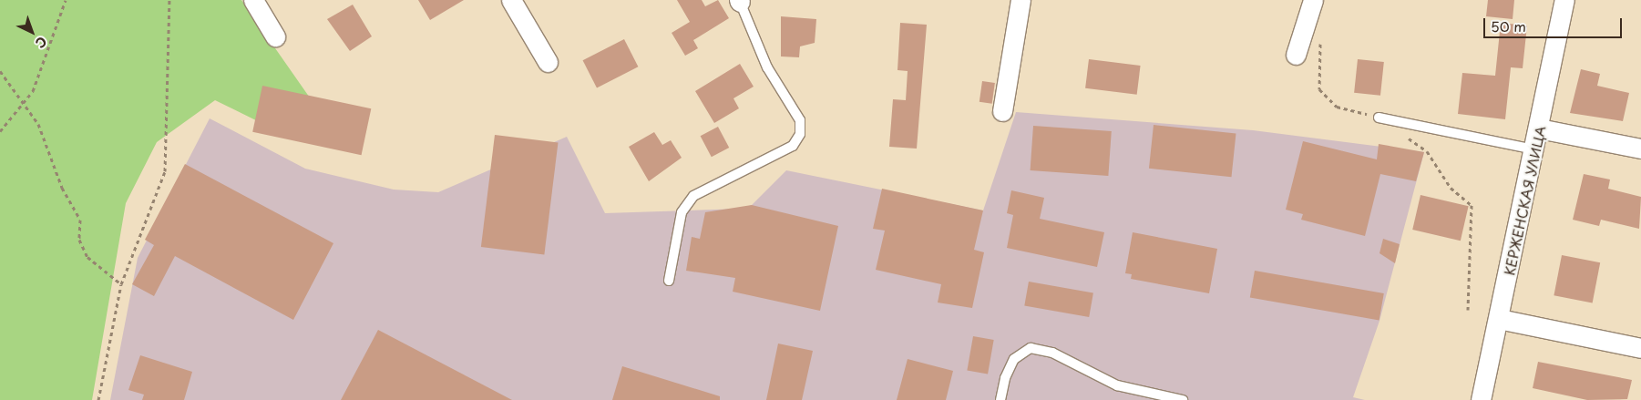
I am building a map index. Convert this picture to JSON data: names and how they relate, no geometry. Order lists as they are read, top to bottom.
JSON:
{
  "streets": {
    "street": ["КЕРЖЕНСКАЯ УЛИЦА"]
  },
  "scale_bar": "50 m",
  "north": "bottom right"
}
